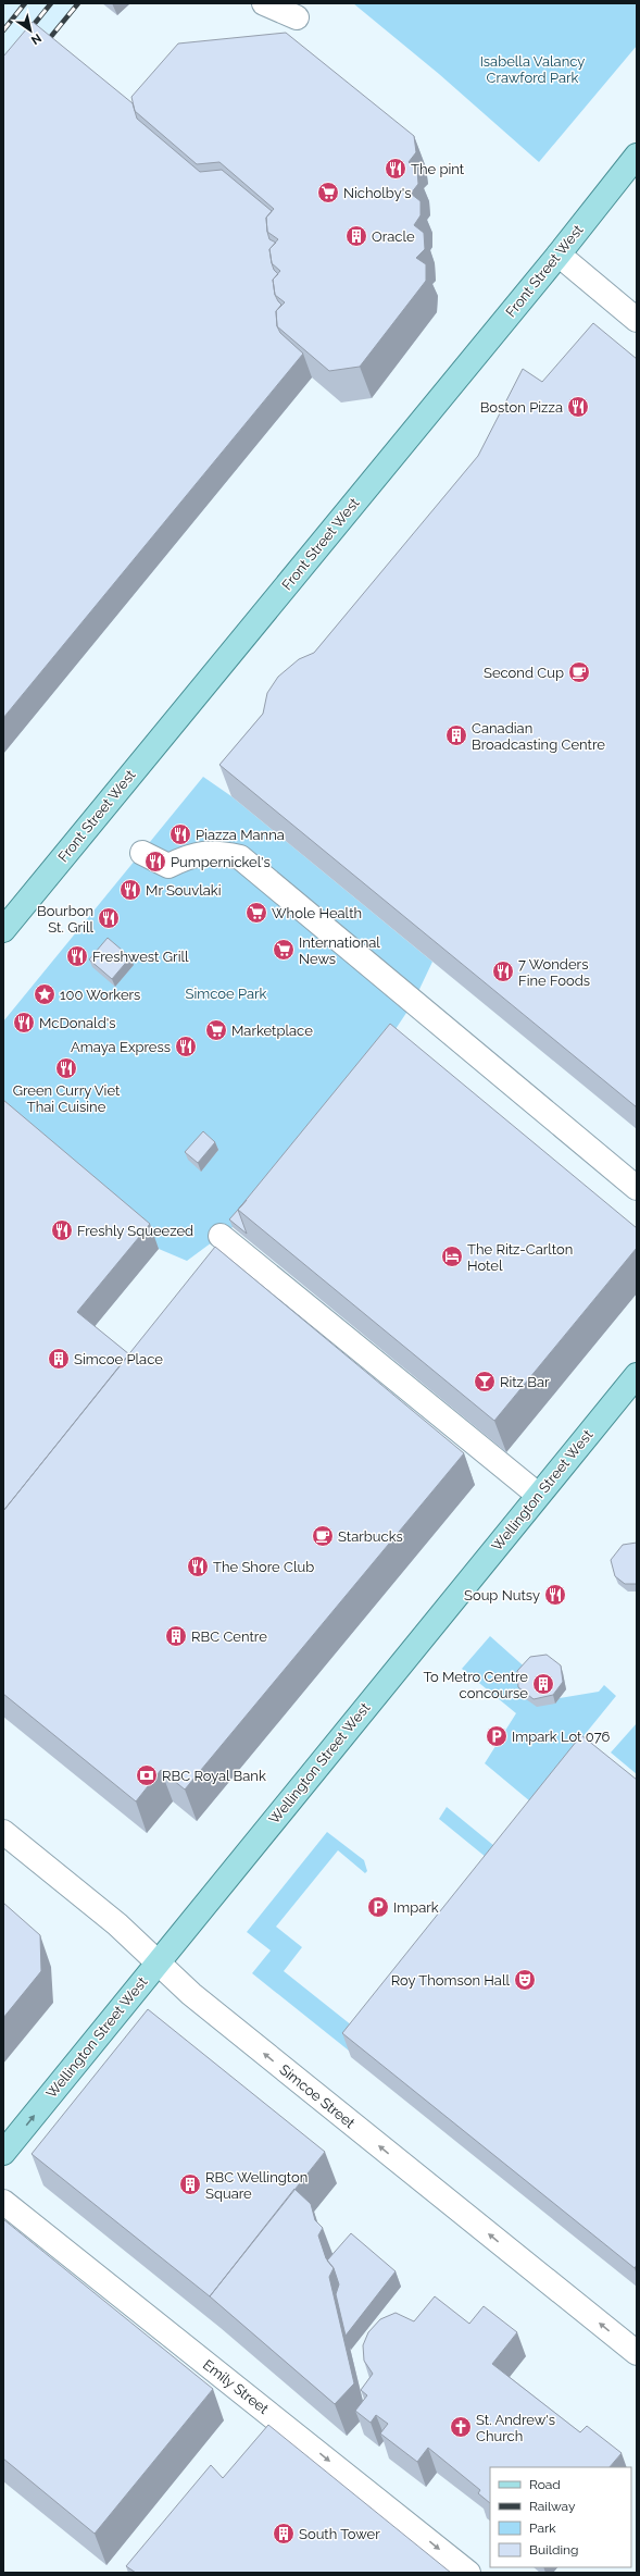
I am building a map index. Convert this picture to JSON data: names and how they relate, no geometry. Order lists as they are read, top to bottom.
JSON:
{
  "streets": {
    "main road": ["Front Street West", "Wellington Street West"],
    "street": ["Simcoe Street", "Emily Street"]
  },
  "crossings": [
    ["Wellington Street West", "Simcoe Street"]
  ],
  "one_way": ["Simcoe Street", "Emily Street"],
  "parks": ["Isabella Valancy Crawford Park", "Simcoe Park"],
  "places": {
    "restaurant": [
      "The pint",
      "Boston Pizza",
      "Piazza Manna",
      "Pumpernickel's",
      "Mr Souvlaki",
      "Bourbon St. Grill",
      "Freshwest Grill",
      "7 Wonders Fine Foods",
      "McDonald's",
      "Amaya Express",
      "Green Curry Viet Thai Cuisine",
      "Freshly Squeezed",
      "The Shore Club",
      "Soup Nutsy"
    ],
    "supermarket": [
      "Nicholby's",
      "Whole Health",
      "International News",
      "Marketplace"
    ],
    "building": [
      "Oracle",
      "Canadian Broadcasting Centre",
      "Simcoe Place",
      "RBC Centre",
      "To Metro Centre concourse",
      "RBC Wellington Square",
      "South Tower"
    ],
    "cafe": ["Second Cup", "Starbucks"],
    "place": ["100 Workers"],
    "hotel": ["The Ritz-Carlton Hotel"],
    "bar": ["Ritz Bar"],
    "parking": ["Impark Lot 076", "Impark"],
    "bank": ["RBC Royal Bank"],
    "theatre": ["Roy Thomson Hall"],
    "church": ["St. Andrew's Church"]
  },
  "legend": [
    "Road",
    "Railway",
    "Park",
    "Building"
  ],
  "north": "bottom right"
}
